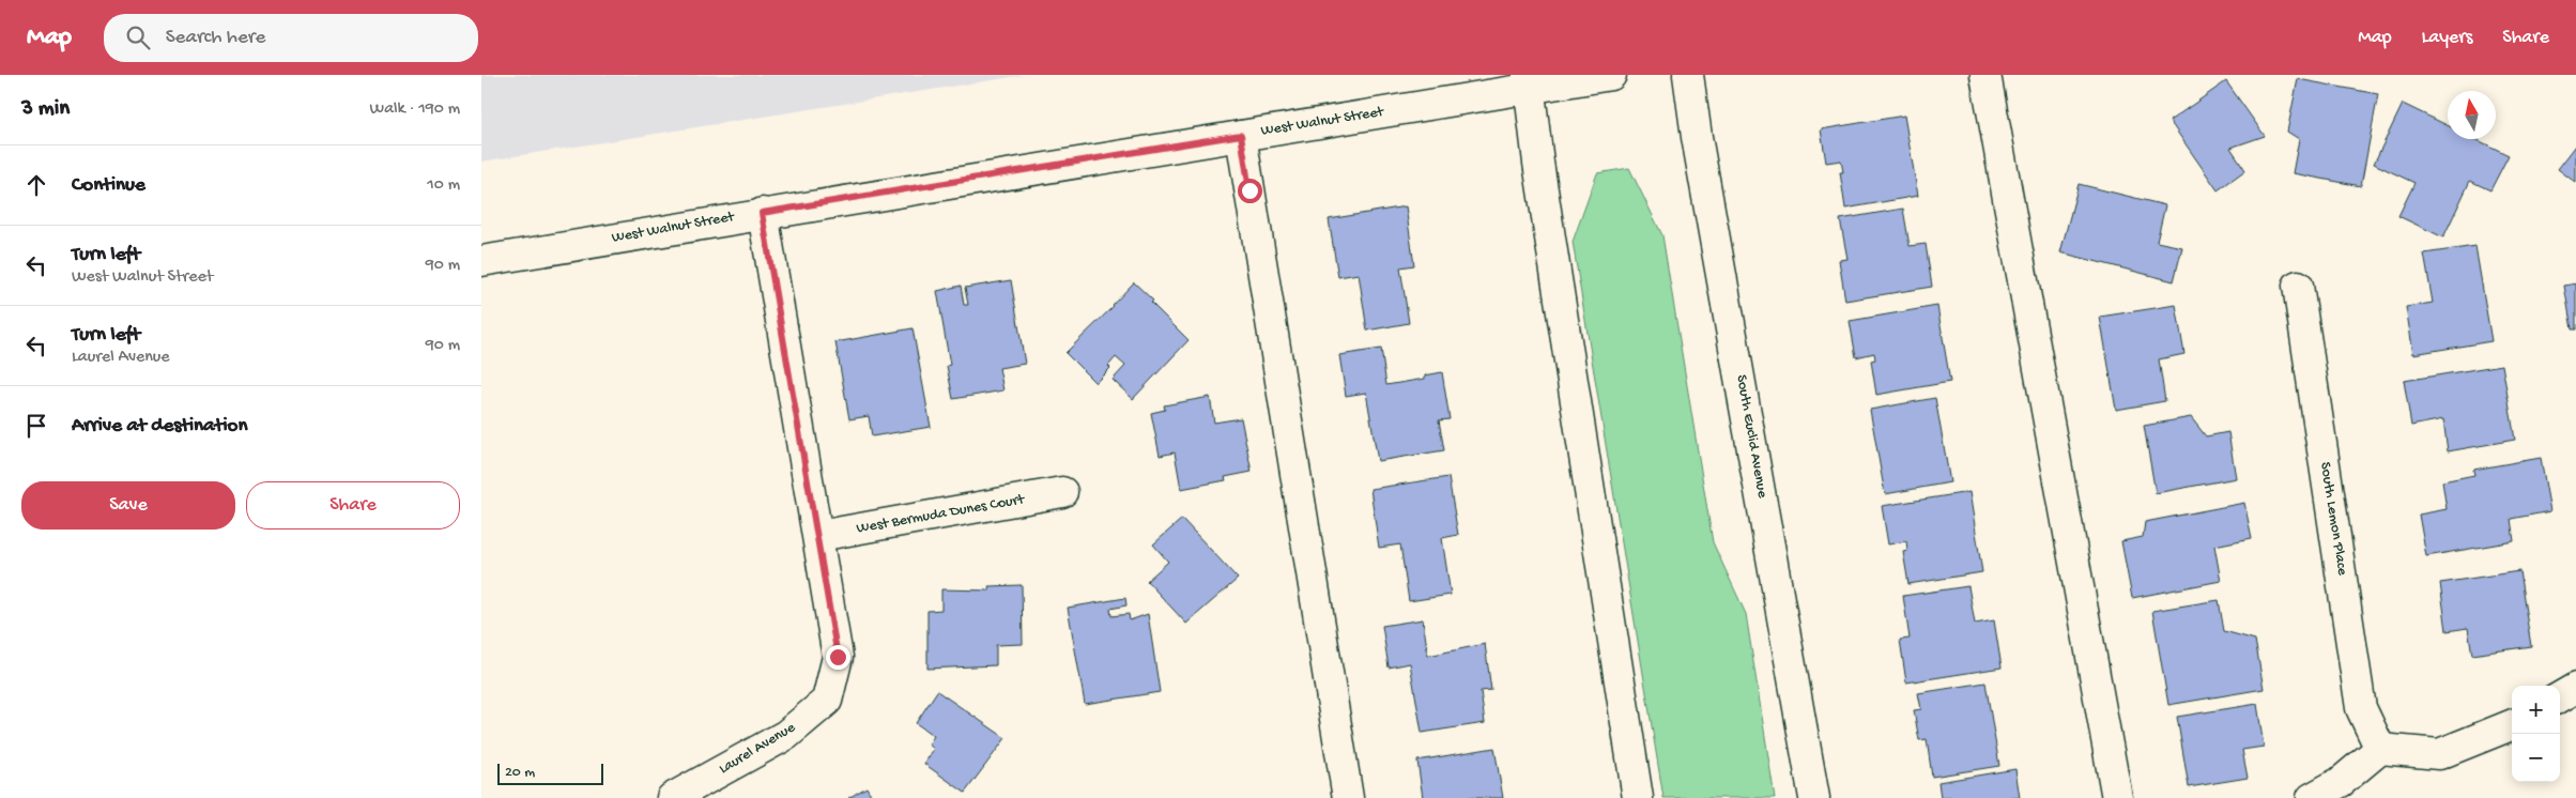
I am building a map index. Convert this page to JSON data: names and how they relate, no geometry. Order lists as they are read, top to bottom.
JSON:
{
  "streets": {
    "street": [
      "West Walnut Street",
      "South Euclid Avenue",
      "West Bermuda Dunes Court",
      "South Lemon Place",
      "Laurel Avenue"
    ]
  },
  "crossings": [
    ["West Walnut Street", "Laurel Avenue"],
    ["West Bermuda Dunes Court", "Laurel Avenue"]
  ],
  "scale_bar": "20 m",
  "north": "top",
  "page": {
    "header": "Map",
    "search": "Search here",
    "nav": ["Map", "Layers", "Share"],
    "heading": ["3 min", "Walk · 190 m"],
    "list": [
      ["Continue", "10 m"],
      ["Turn left", "West Walnut Street", "90 m"],
      ["Turn left", "Laurel Avenue", "90 m"],
      "Arrive at destination"
    ],
    "buttons": ["Save", "Share"],
    "map_buttons": ["+", "−"],
    "scale": "20 m"
  }
}
